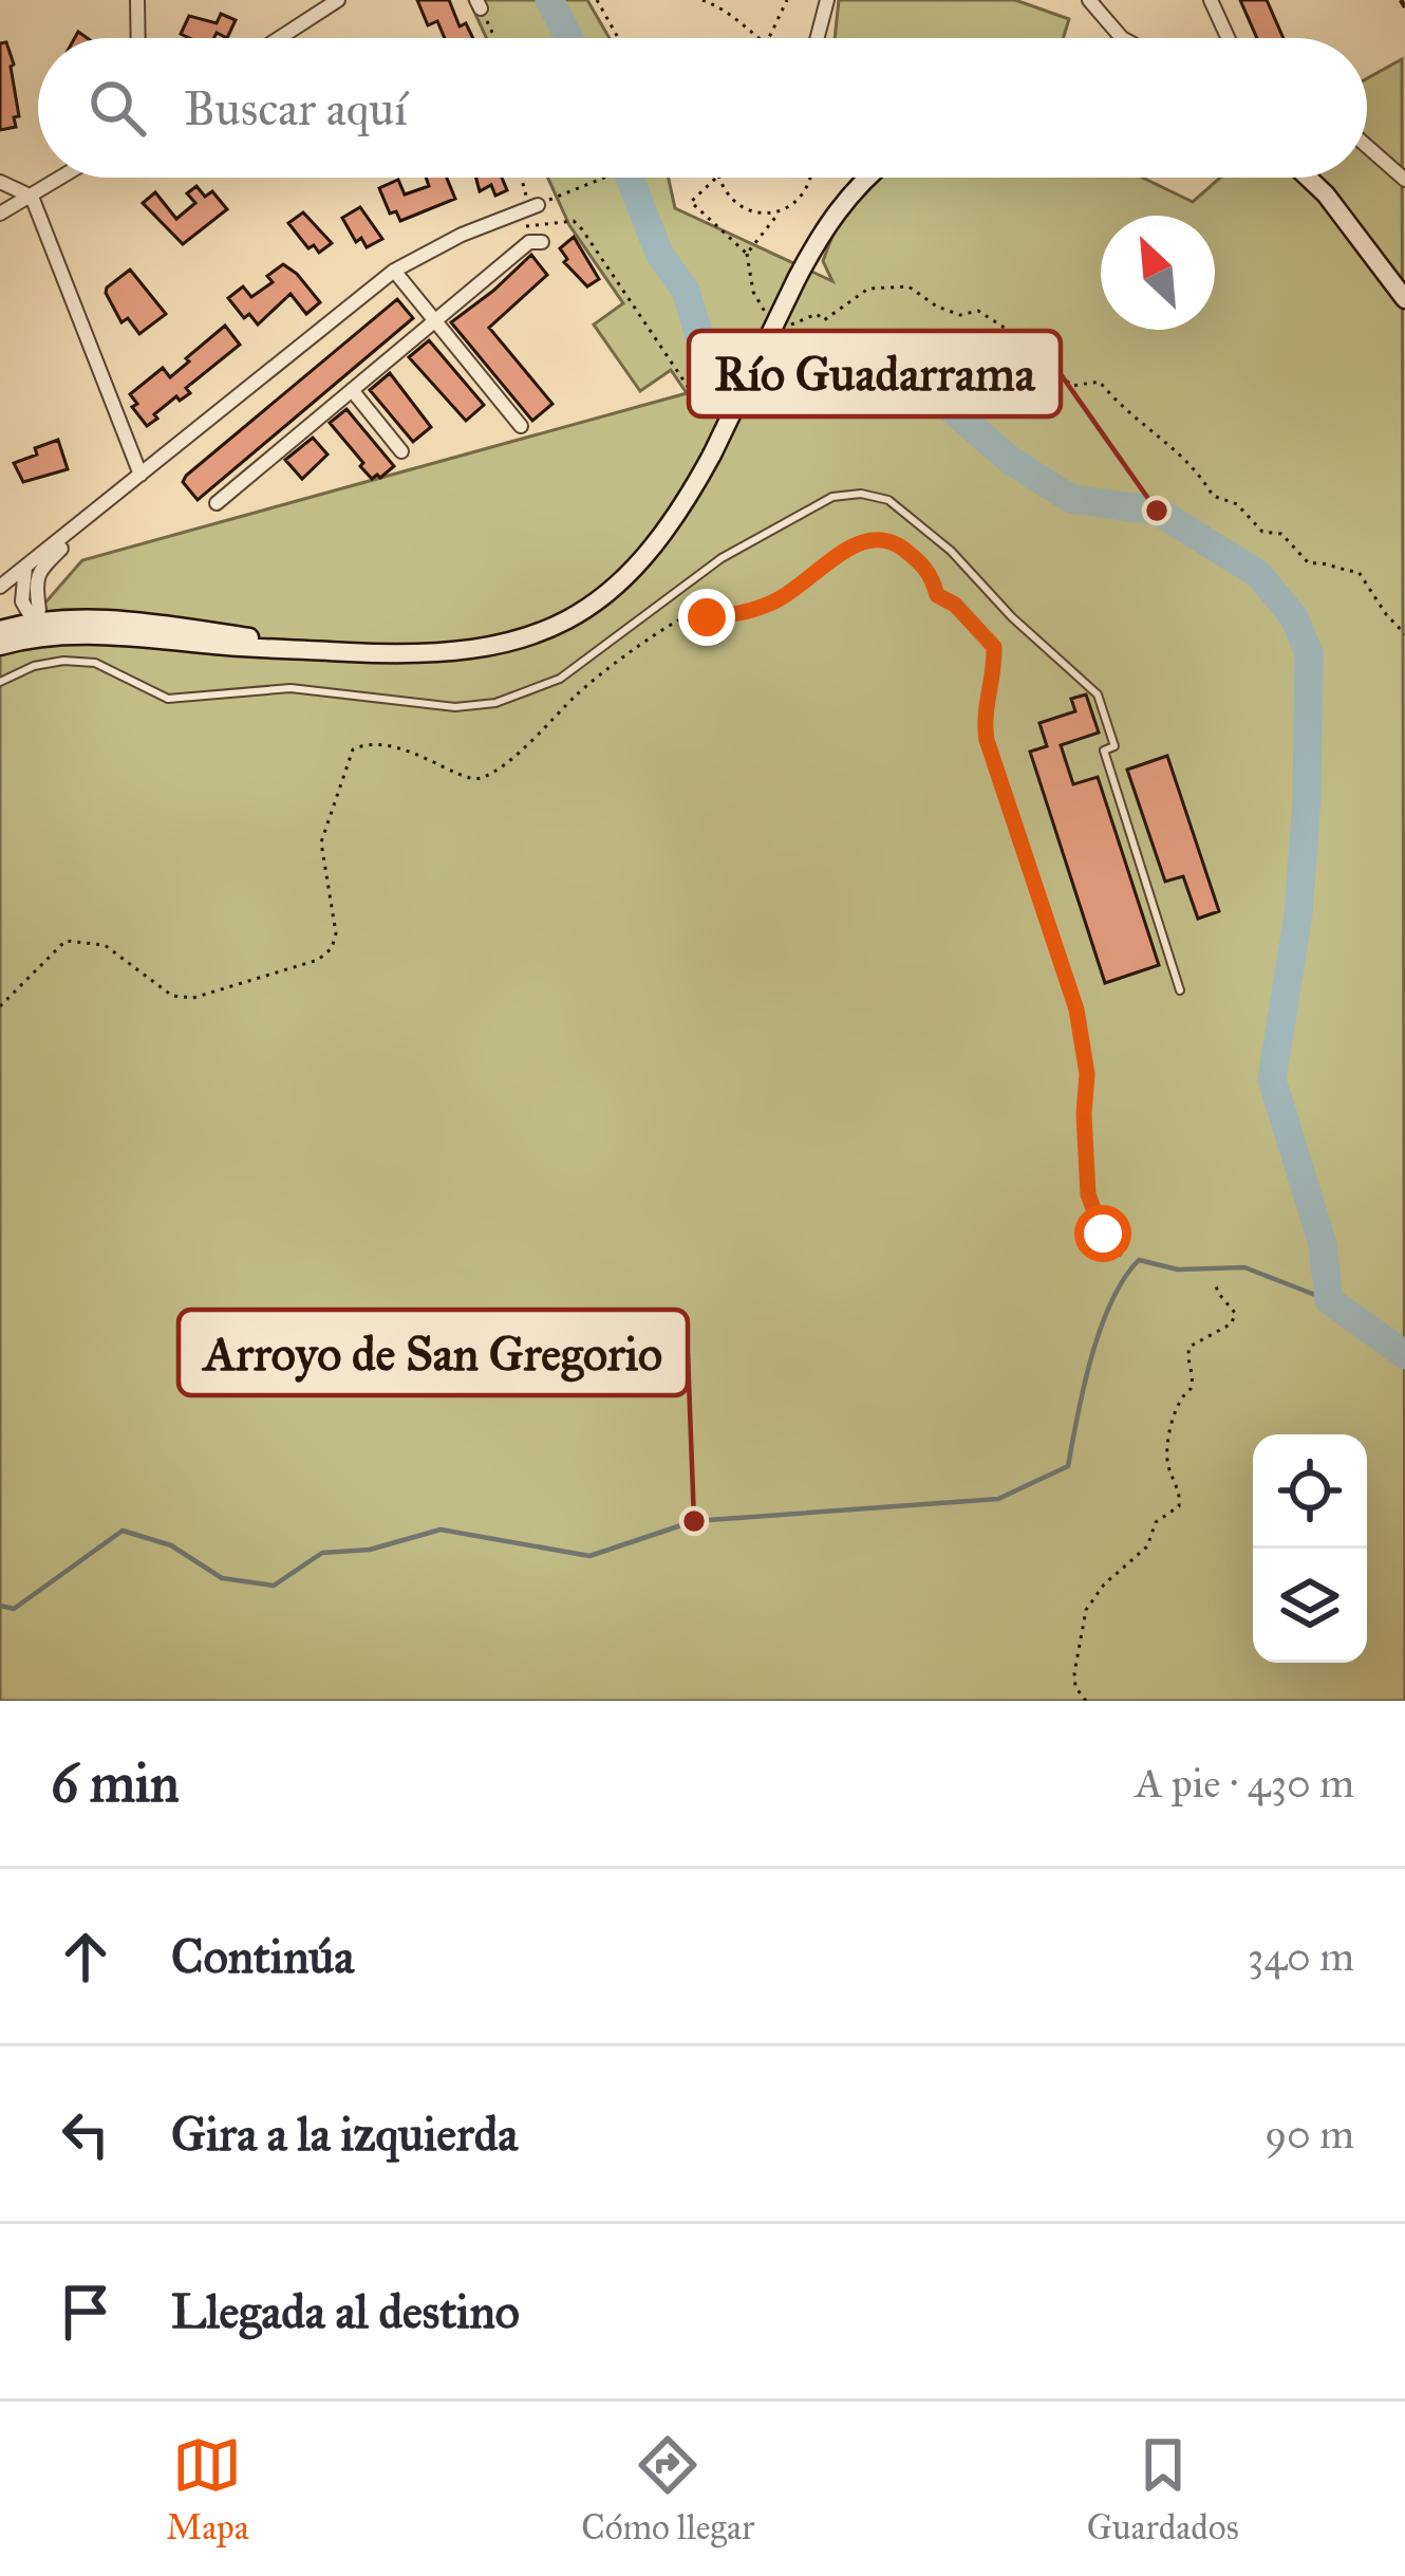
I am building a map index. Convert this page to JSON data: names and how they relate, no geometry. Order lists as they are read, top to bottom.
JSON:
{
  "places": ["Río Guadarrama", "Arroyo de San Gregorio"],
  "north": "top left",
  "page": {
    "search": "Buscar aquí",
    "heading": ["6 min", "A pie · 430 m"],
    "list": [
      ["Continúa", "340 m"],
      ["Gira a la izquierda", "90 m"],
      "Llegada al destino"
    ],
    "nav": ["Mapa", "Cómo llegar", "Guardados"]
  }
}
